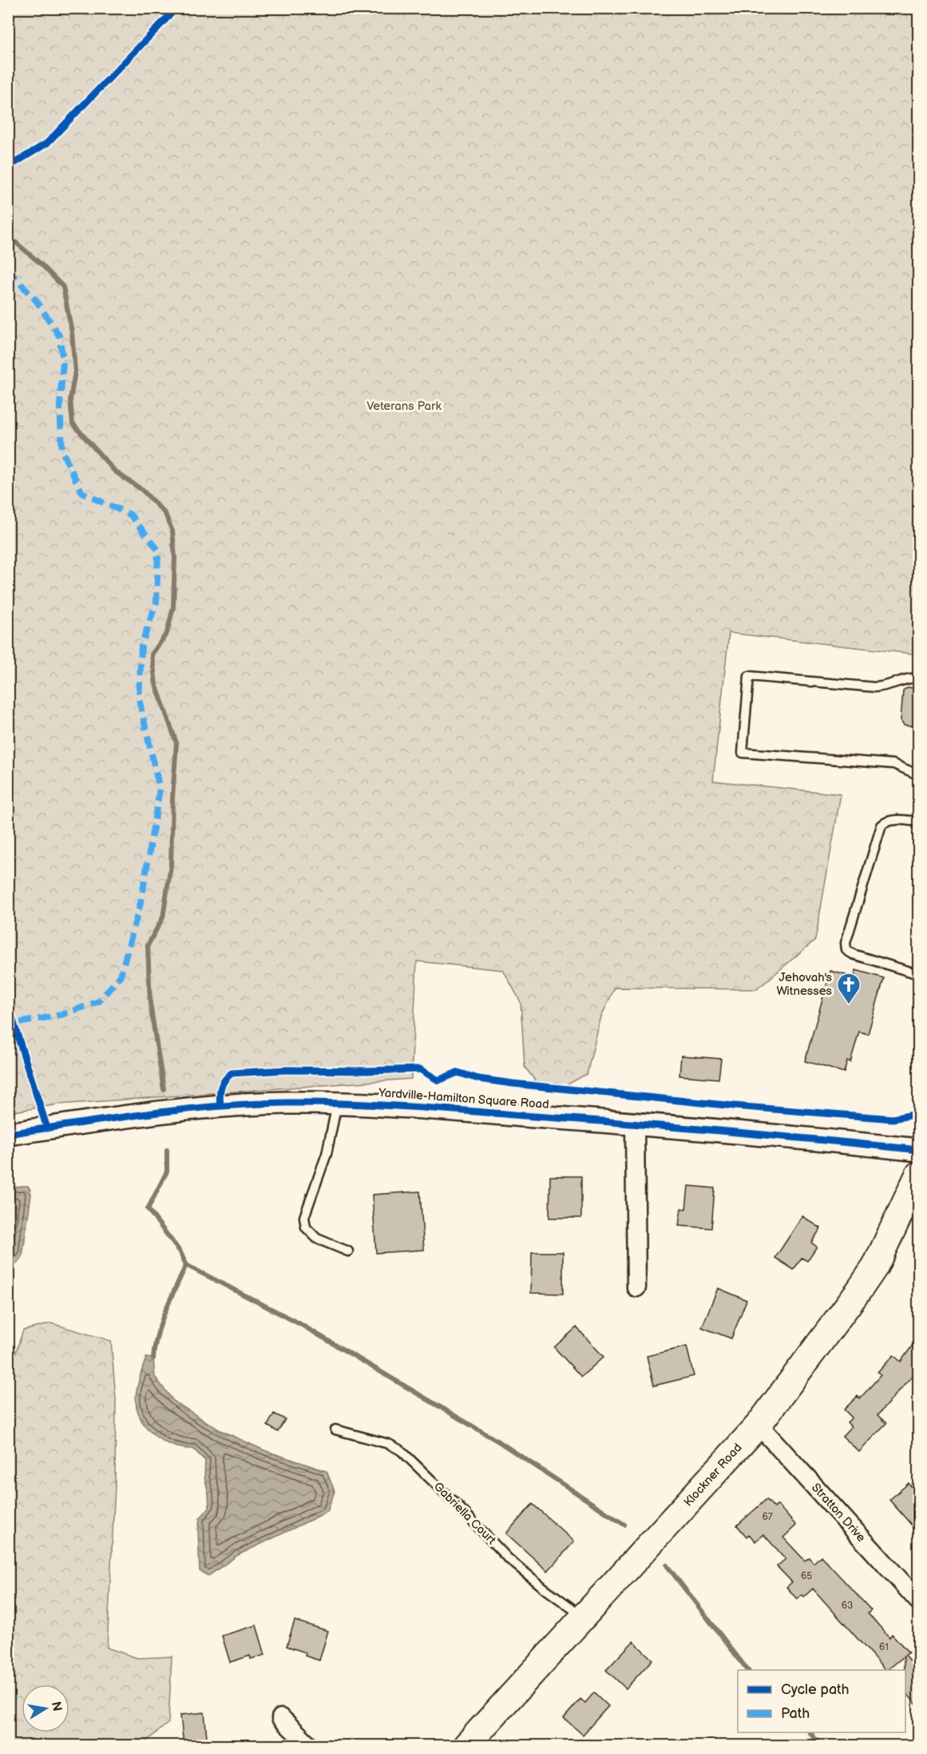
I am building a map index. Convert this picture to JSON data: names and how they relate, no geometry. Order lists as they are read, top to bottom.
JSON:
{
  "streets": {
    "main road": ["Klockner Road"],
    "street": ["Yardville-Hamilton Square Road", "Stratton Drive"],
    "lane": ["Gabriella Court"]
  },
  "crossings": [
    ["Klockner Road", "Stratton Drive"],
    ["Klockner Road", "Gabriella Court"]
  ],
  "parks": ["Veterans Park"],
  "places": {
    "church": ["Jehovah's Witnesses"]
  },
  "house_numbers": [
    "67",
    "65",
    "63",
    "61"
  ],
  "legend": ["Cycle path", "Path"],
  "north": "right"
}
